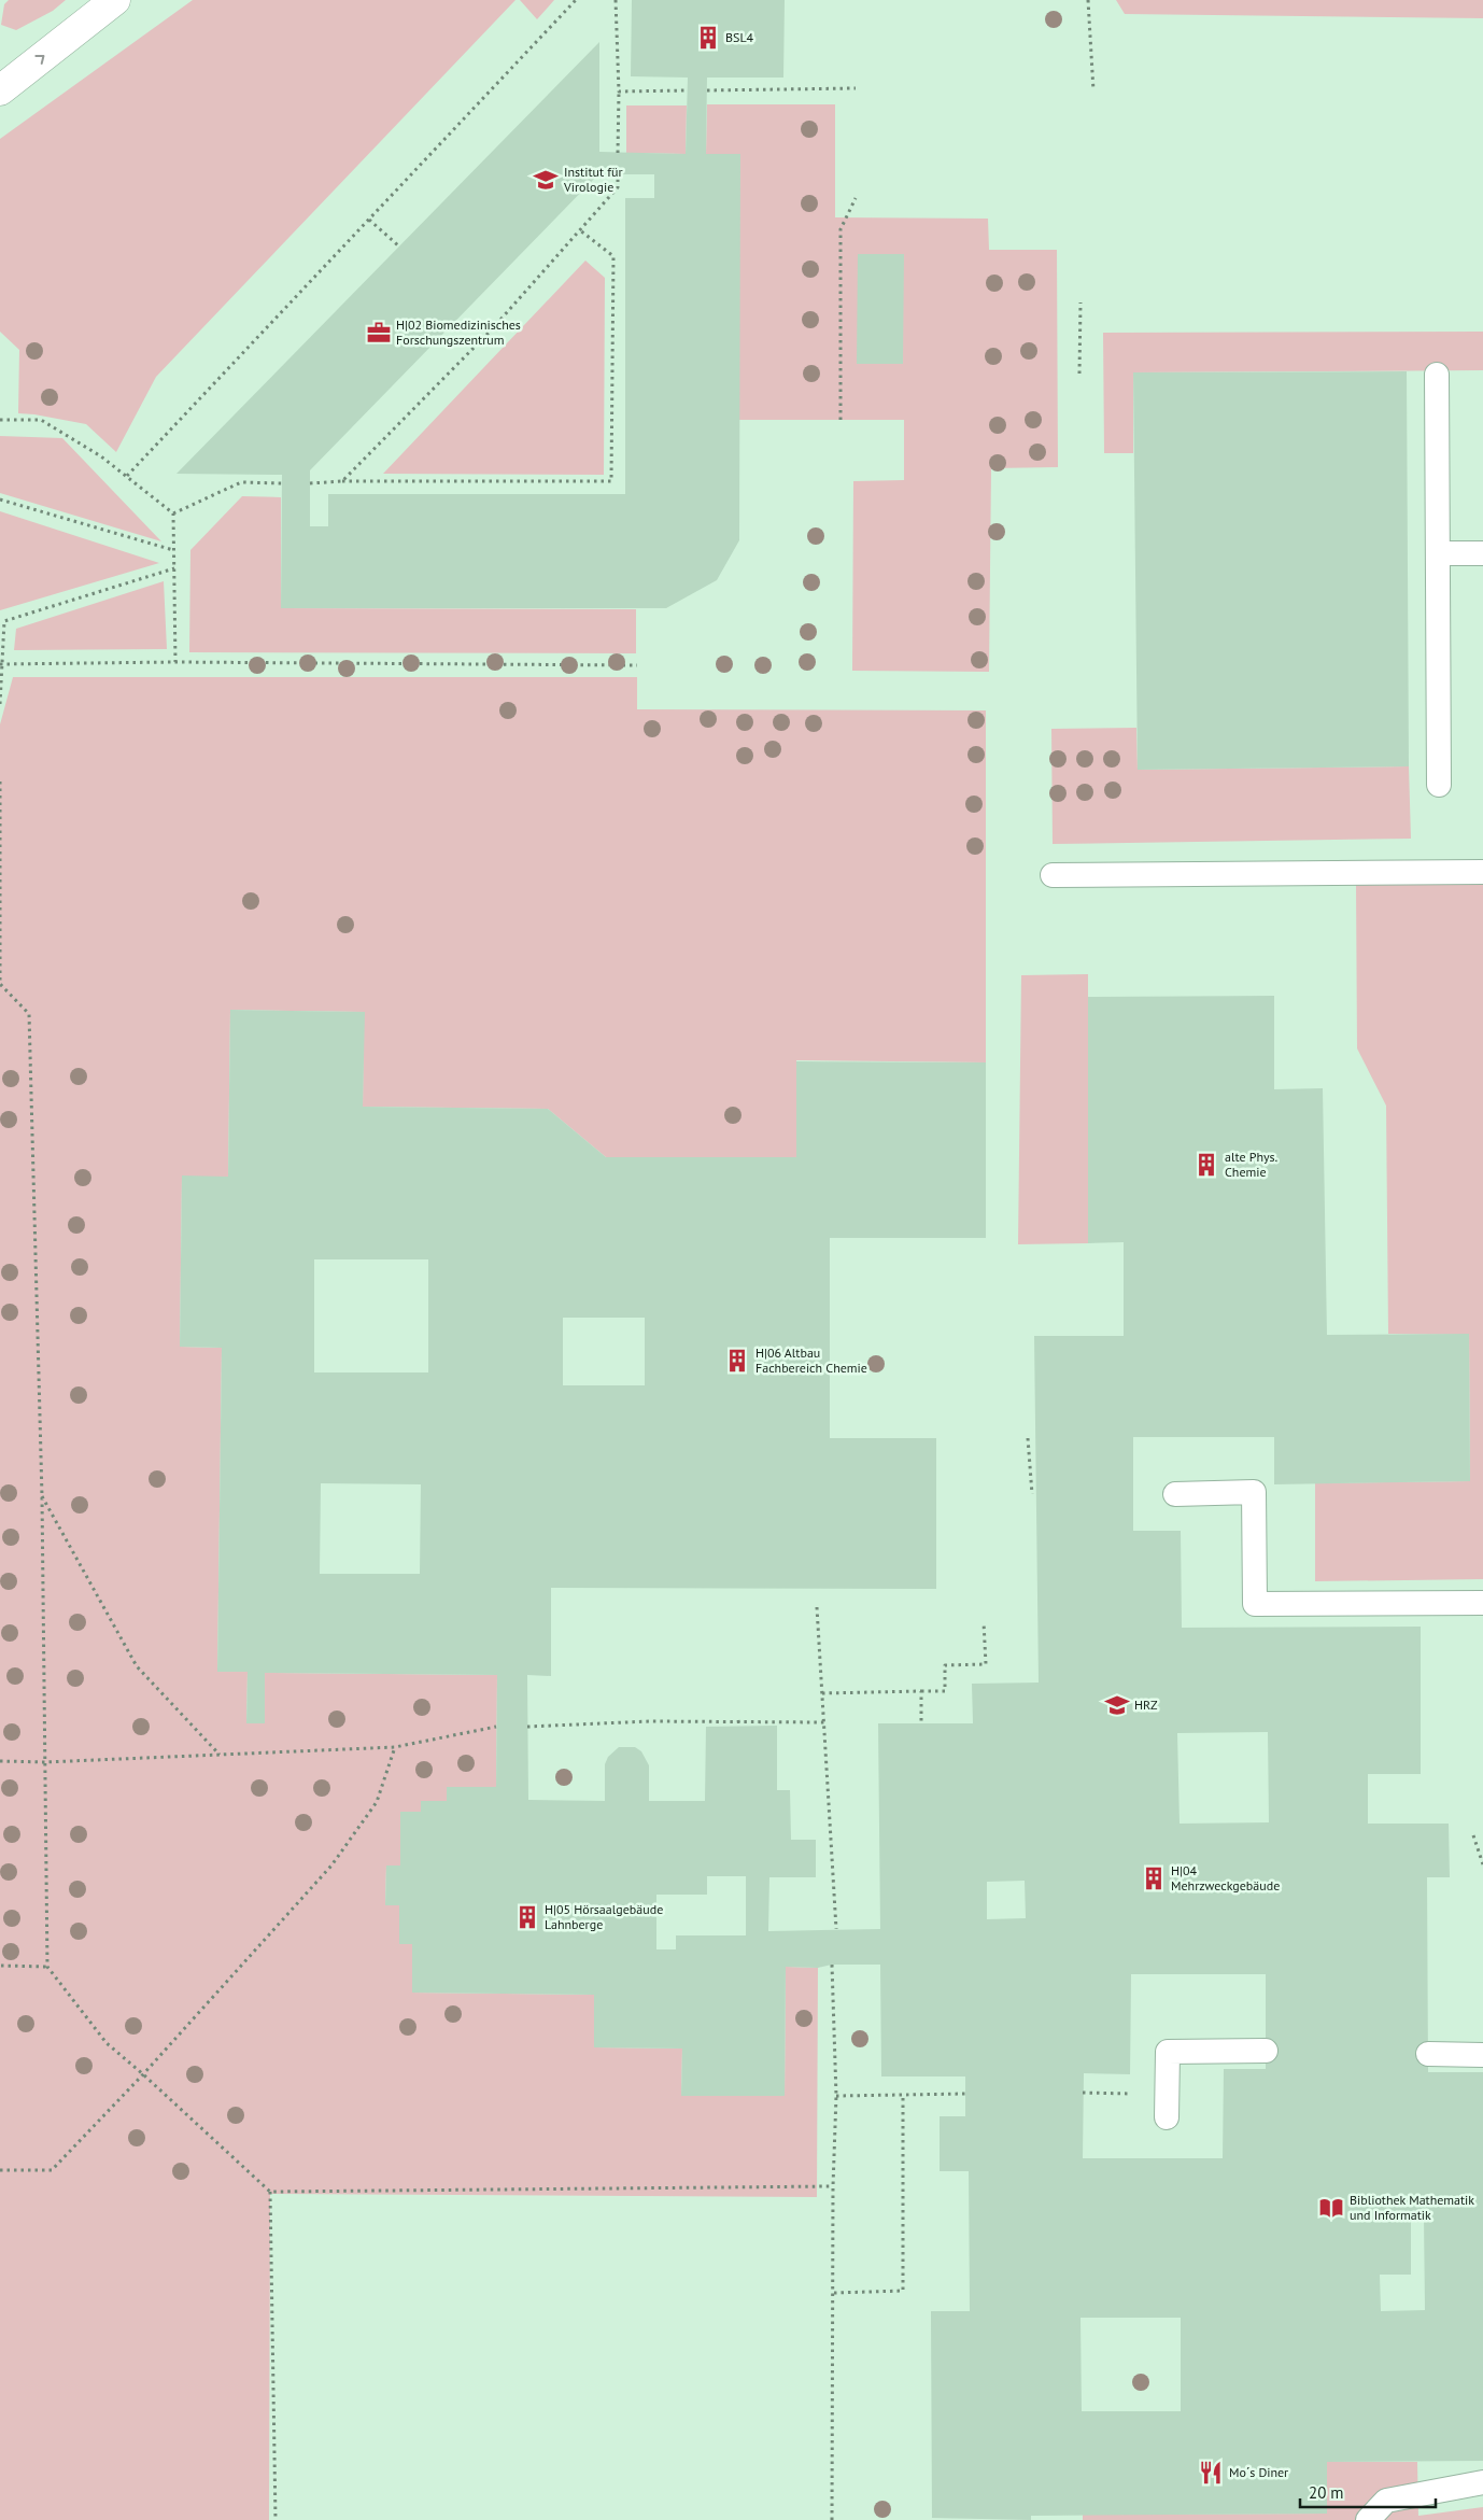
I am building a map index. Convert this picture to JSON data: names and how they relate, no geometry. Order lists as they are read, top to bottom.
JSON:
{
  "places": {
    "building": [
      "BSL4",
      "alte Phys. Chemie",
      "H|06 Altbau Fachbereich Chemie",
      "H|04 Mehrzweckgebäude",
      "H|05 Hörsaalgebäude Lahnberge"
    ],
    "school or university": ["Institut für Virologie", "HRZ"],
    "office": ["H|02 Biomedizinisches Forschungszentrum"],
    "library": ["Bibliothek Mathematik und Informatik"],
    "restaurant": ["Mo´s Diner"]
  },
  "scale_bar": "20 m"
}
